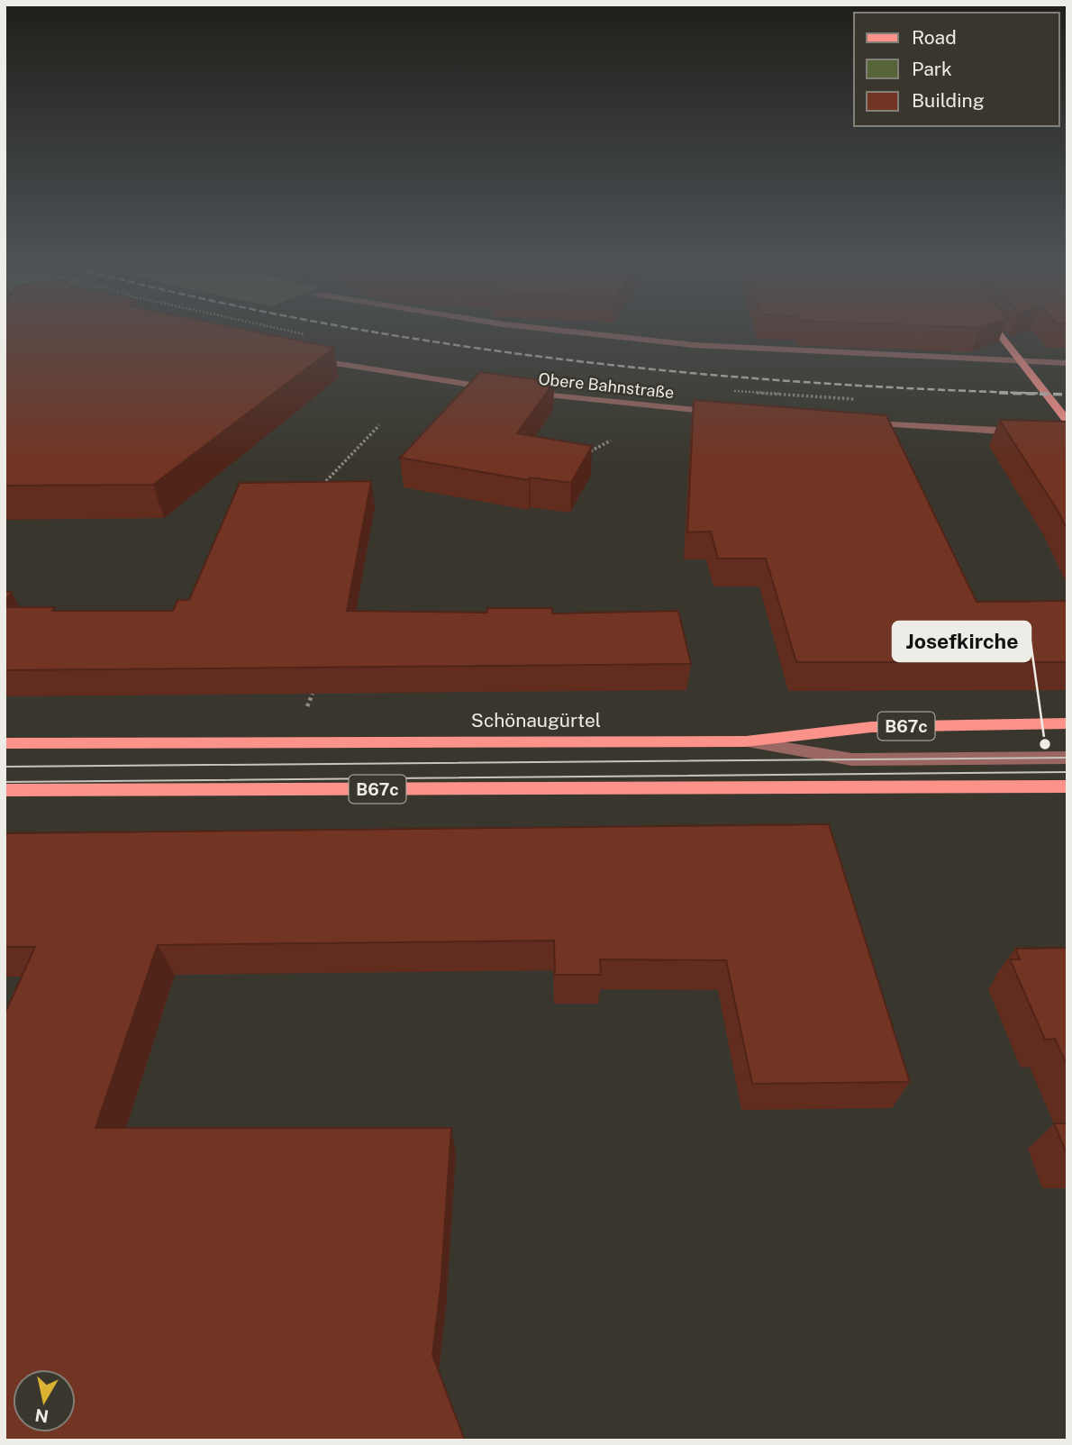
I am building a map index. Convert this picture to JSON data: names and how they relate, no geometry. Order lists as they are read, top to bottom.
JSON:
{
  "streets": {
    "main road": ["Schönaugürtel", "B67c"],
    "street": ["Obere Bahnstraße"]
  },
  "places": ["Josefkirche"],
  "legend": ["Road", "Park", "Building"],
  "north": "bottom"
}
